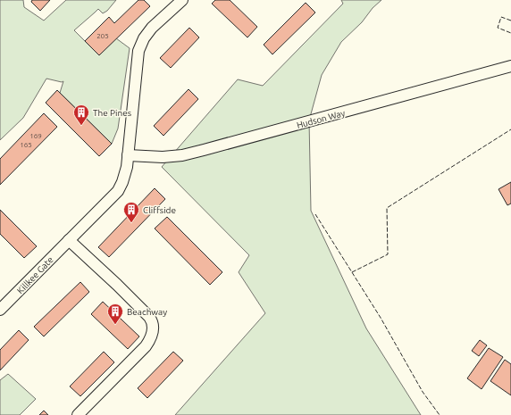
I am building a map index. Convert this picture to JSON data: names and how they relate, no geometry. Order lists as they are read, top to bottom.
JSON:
{
  "streets": {
    "street": ["Hudson Way", "Killkee Gate"]
  },
  "crossings": [
    ["Hudson Way", "Killkee Gate"]
  ],
  "places": {
    "building": ["The Pines", "Cliffside", "Beachway"]
  },
  "house_numbers": ["205", "169", "165"]
}
